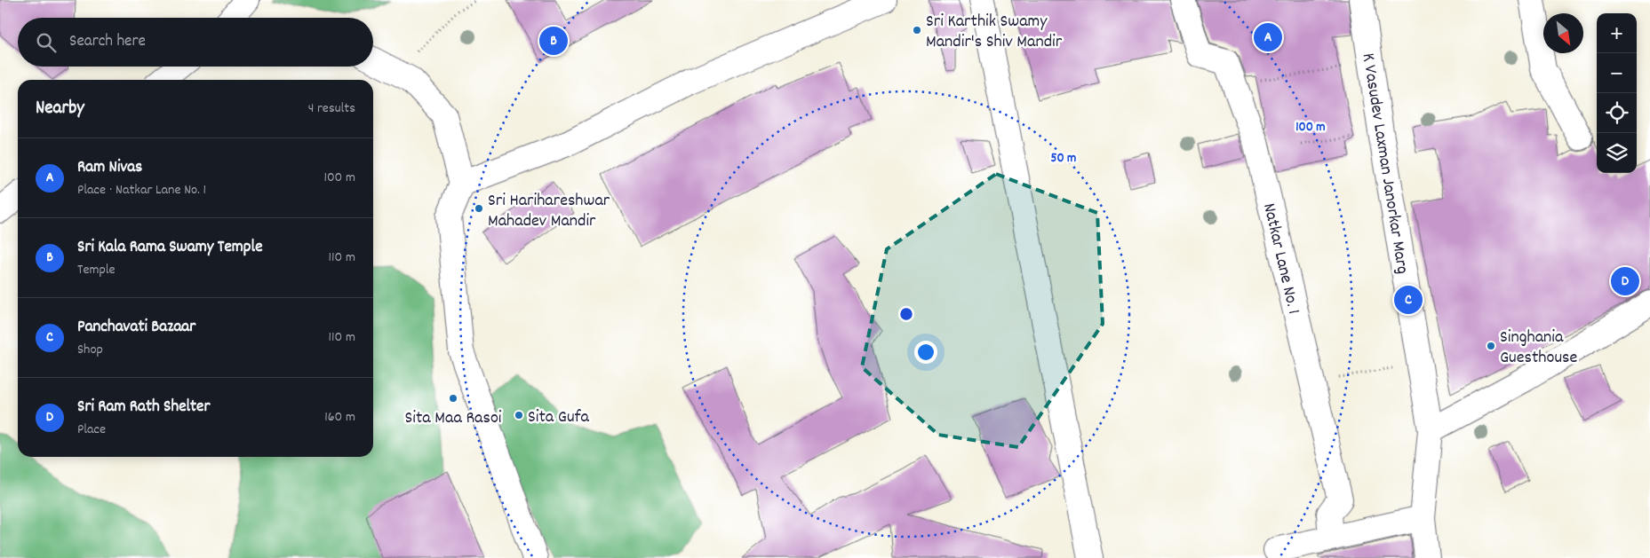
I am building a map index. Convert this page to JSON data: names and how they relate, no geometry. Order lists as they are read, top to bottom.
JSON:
{
  "streets": {
    "street": ["K Vasudev Laxman Janorkar Marg", "Natkar Lane No. 1"]
  },
  "places": [
    "Sri Karthik Swamy Mandir's Shiv Mandir",
    "Sri Harihareshwar Mahadev Mandir",
    "Singhania Guesthouse",
    "Sita Maa Rasoi",
    "Sita Gufa"
  ],
  "north": "bottom right",
  "page": {
    "map_buttons": ["+", "−"],
    "search": "Search here",
    "pins": [
      "A",
      "B",
      "D",
      "C"
    ],
    "heading": ["Nearby", "4 results"],
    "list": [
      {
        "mark": "A",
        "name": "Ram Nivas",
        "note": "Place · Natkar Lane No. 1",
        "value": "100 m"
      },
      {
        "mark": "B",
        "name": "Sri Kala Rama Swamy Temple",
        "note": "Temple",
        "value": "110 m"
      },
      {
        "mark": "C",
        "name": "Panchavati Bazaar",
        "note": "Shop",
        "value": "110 m"
      },
      {
        "mark": "D",
        "name": "Sri Ram Rath Shelter",
        "note": "Place",
        "value": "160 m"
      }
    ]
  },
  "rings": ["100 m", "50 m"]
}
